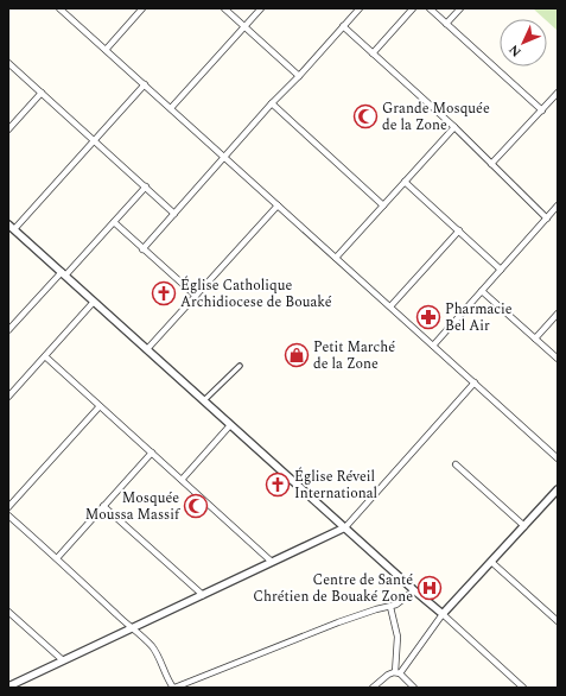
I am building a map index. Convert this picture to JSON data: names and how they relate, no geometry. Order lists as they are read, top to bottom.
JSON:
{
  "places": {
    "mosque": ["Grande Mosquée de la Zone", "Mosquée Moussa Massif"],
    "church": ["Église Catholique Archidiocese de Bouaké", "Église Réveil International"],
    "pharmacy": ["Pharmacie Bel Air"],
    "shop": ["Petit Marché de la Zone"],
    "hospital": ["Centre de Santé Chrétien de Bouaké Zone"]
  },
  "north": "bottom left"
}
